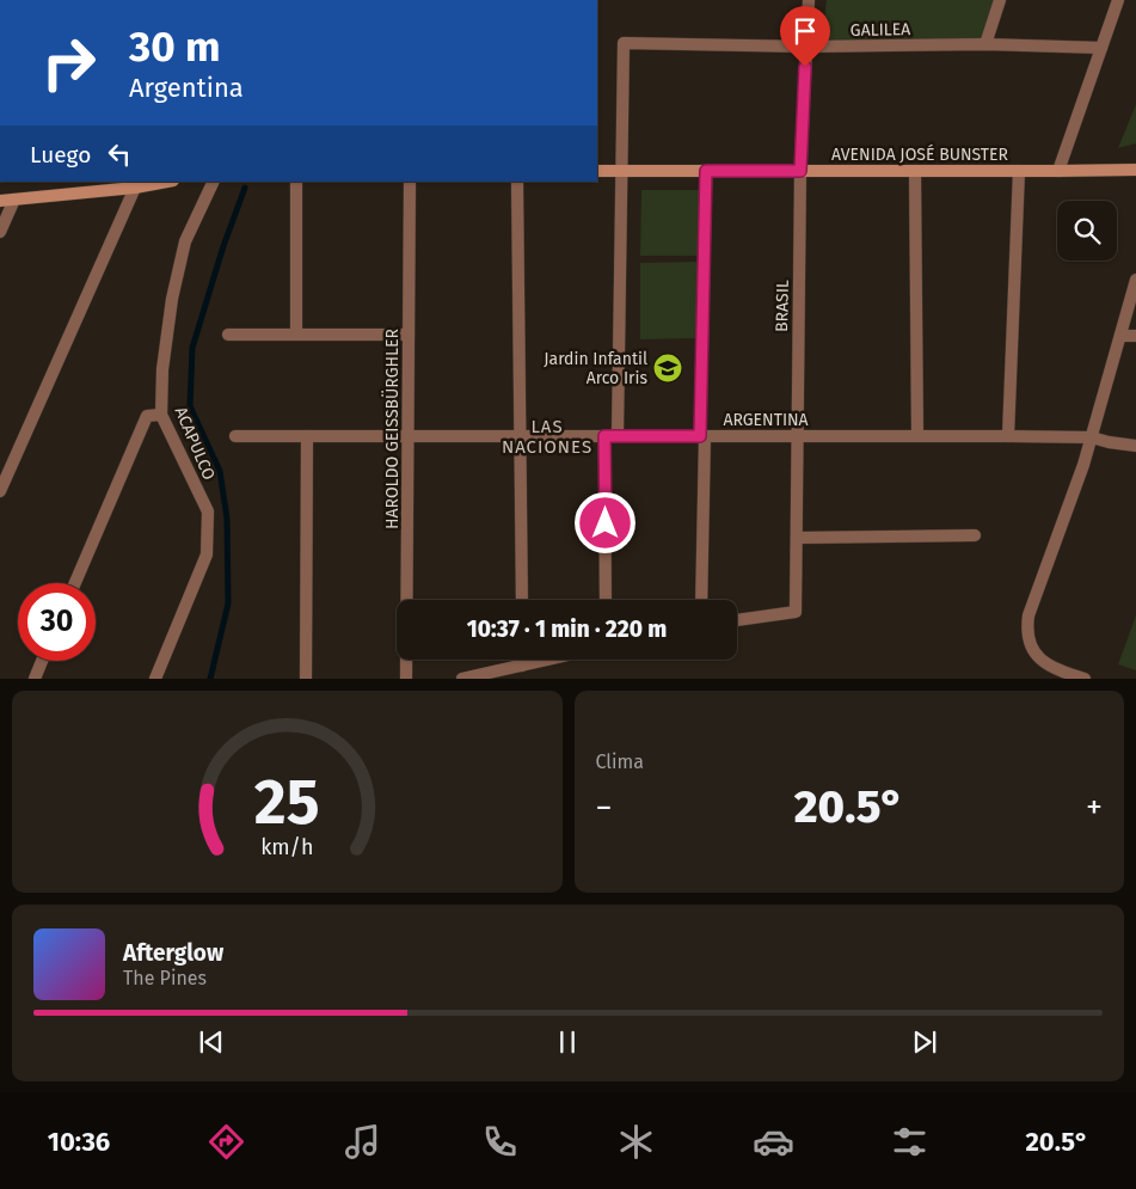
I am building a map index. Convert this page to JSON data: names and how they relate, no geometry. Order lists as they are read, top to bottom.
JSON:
{
  "streets": {
    "street": [
      "GALILEA",
      "AVENIDA JOSÉ BUNSTER",
      "BRASIL",
      "ARGENTINA",
      "HAROLDO GEISSBÜRGHLER",
      "ACAPULCO"
    ]
  },
  "crossings": [
    ["GALILEA", "AVENIDA JOSÉ BUNSTER"],
    ["GALILEA", "BRASIL"],
    ["AVENIDA JOSÉ BUNSTER", "BRASIL"],
    ["BRASIL", "ARGENTINA"],
    ["ARGENTINA", "HAROLDO GEISSBÜRGHLER"]
  ],
  "districts": ["LAS NACIONES"],
  "places": {
    "school or university": ["Jardin Infantil Arco Iris"]
  },
  "page": {
    "turn": ["30 m", "Argentina"],
    "then": "Luego",
    "limit": "30",
    "trip": "10:37 · 1 min · 220 m",
    "tile": "Clima",
    "heat": ["−", "20.5°", "+"],
    "song": ["Afterglow", "The Pines"],
    "tabs": ["10:36", "20.5°"],
    "gauge": ["25", "km/h"]
  }
}
